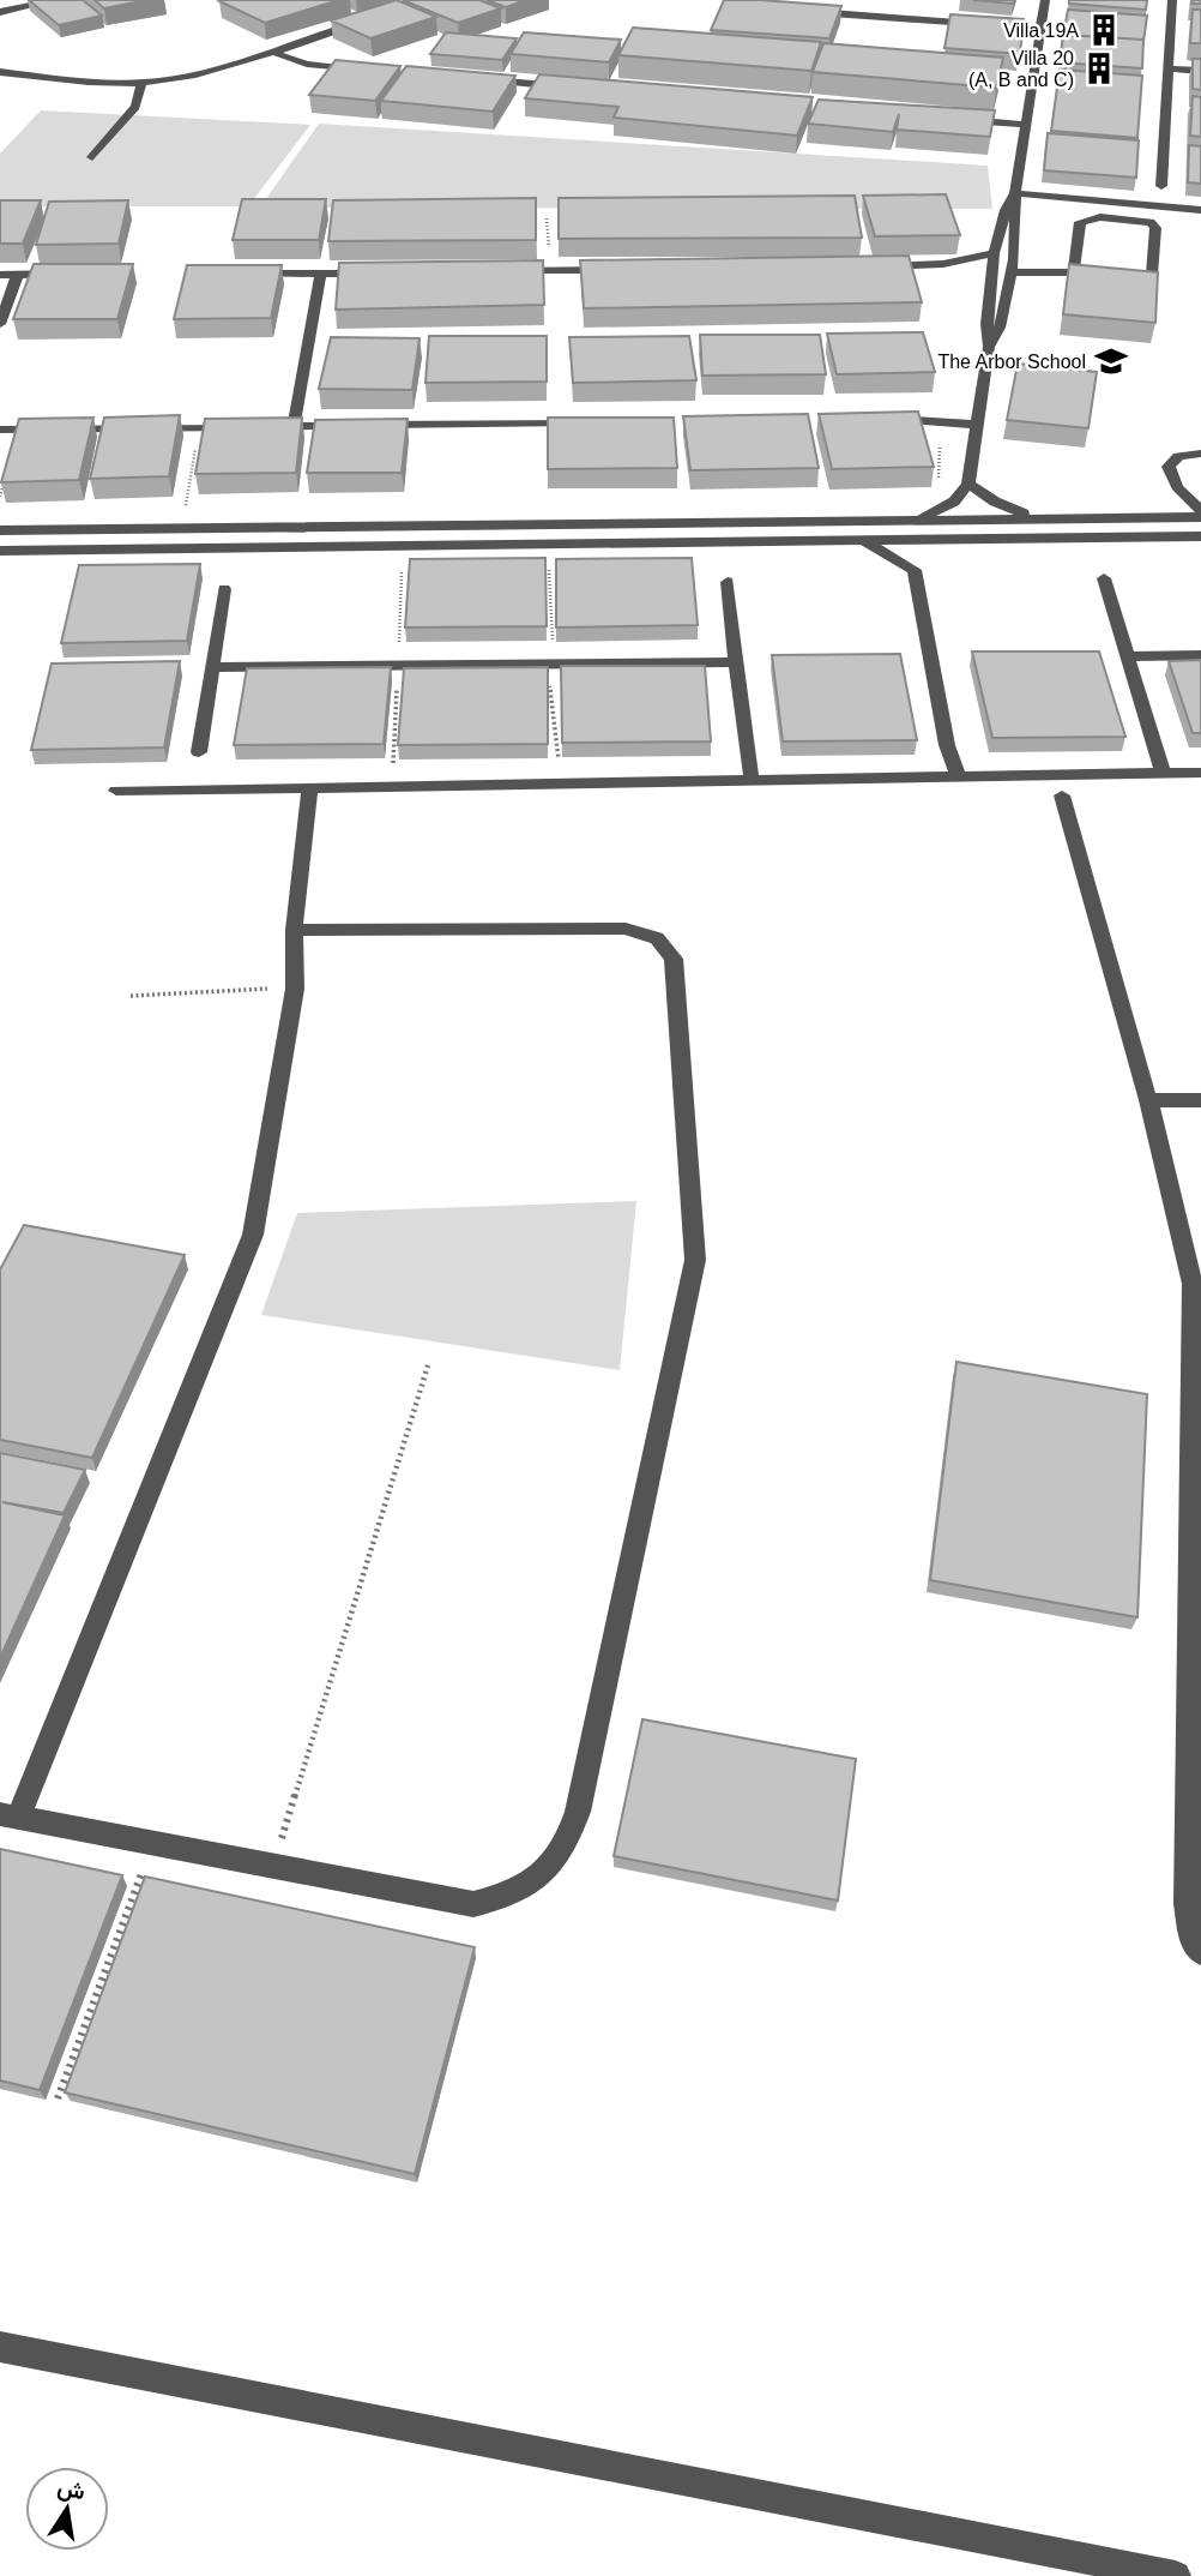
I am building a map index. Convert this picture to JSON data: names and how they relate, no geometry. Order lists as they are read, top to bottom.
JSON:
{
  "places": {
    "building": ["Villa 19A", "Villa 20 (A, B and C)"],
    "school or university": ["The Arbor School"]
  },
  "north": "top"
}
